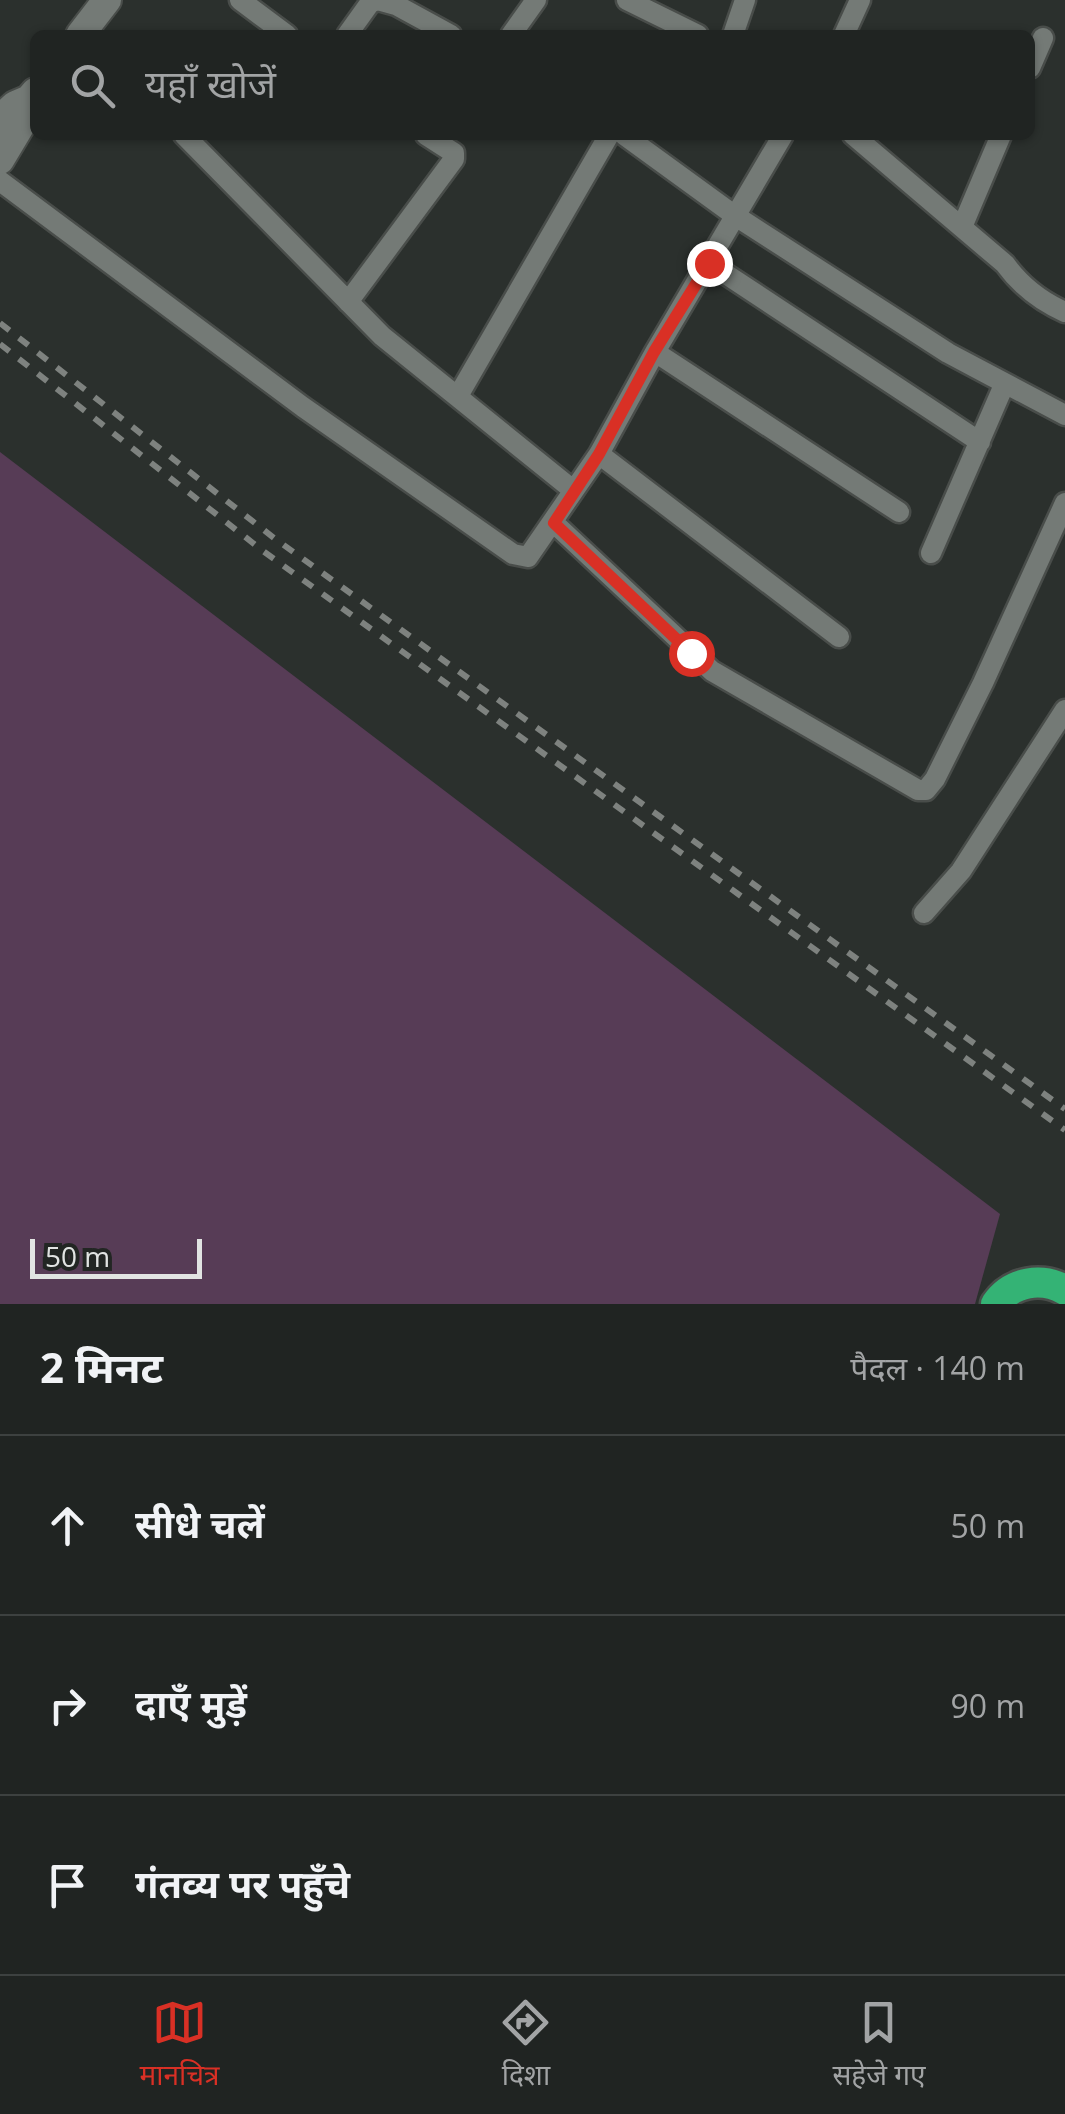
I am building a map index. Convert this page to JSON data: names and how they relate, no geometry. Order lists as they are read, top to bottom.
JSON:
{
  "scale_bar": "50 m",
  "page": {
    "search": "यहाँ खोजें",
    "scale": "50 m",
    "heading": ["2 मिनट", "पैदल · 140 m"],
    "list": [
      ["सीधे चलें", "50 m"],
      ["दाएँ मुड़ें", "90 m"],
      "गंतव्य पर पहुँचे"
    ],
    "nav": ["मानचित्र", "दिशा", "सहेजे गए"]
  }
}
